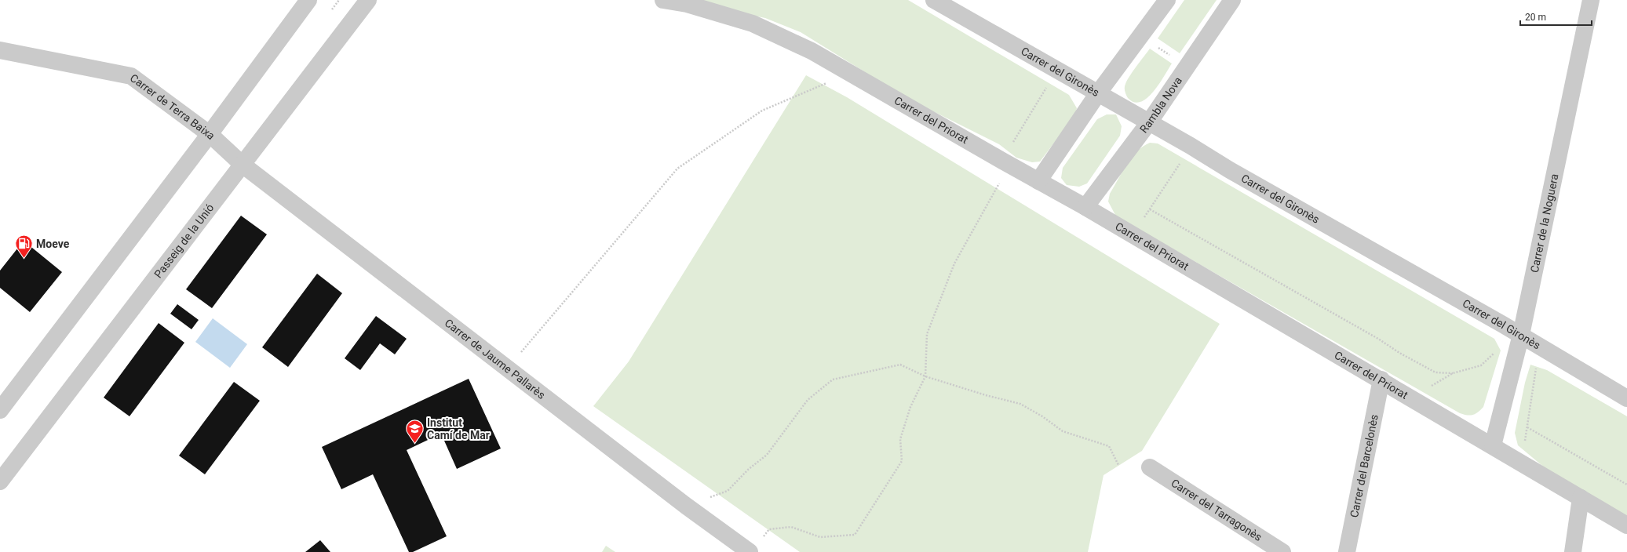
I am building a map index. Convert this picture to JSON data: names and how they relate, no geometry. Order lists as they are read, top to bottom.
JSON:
{
  "streets": {
    "street": [
      "Carrer del Gironès",
      "Rambla Nova",
      "Carrer de Terra Baixa",
      "Carrer del Priorat",
      "Carrer de la Noguera",
      "Passeig de la Unió",
      "Carrer de Jaume Pallarès",
      "Carrer del Barcelonès",
      "Carrer del Tarragonès"
    ]
  },
  "crossings": [
    ["Carrer del Gironès", "Rambla Nova"],
    ["Carrer del Gironès", "Carrer de la Noguera"],
    ["Rambla Nova", "Carrer del Priorat"],
    ["Carrer de Terra Baixa", "Passeig de la Unió"],
    ["Carrer de Terra Baixa", "Carrer de Jaume Pallarès"],
    ["Carrer del Priorat", "Carrer de la Noguera"],
    ["Carrer del Priorat", "Carrer del Barcelonès"],
    ["Passeig de la Unió", "Carrer de Jaume Pallarès"]
  ],
  "places": {
    "fuel station": ["Moeve"],
    "school or university": ["Institut Camí de Mar"]
  },
  "scale_bar": "20 m"
}
